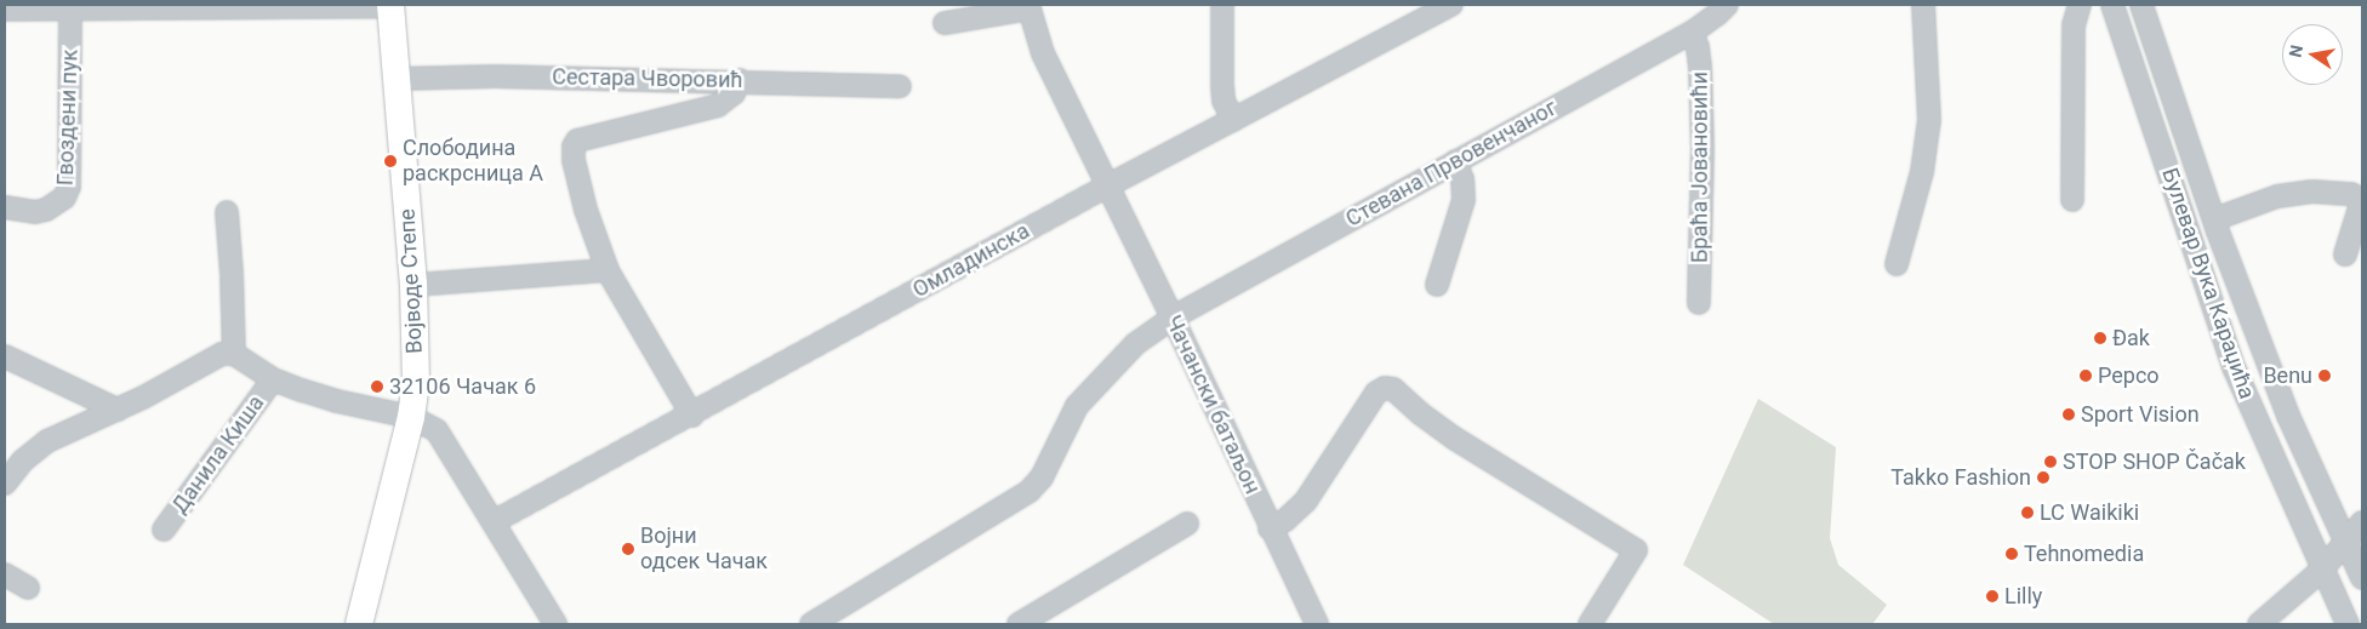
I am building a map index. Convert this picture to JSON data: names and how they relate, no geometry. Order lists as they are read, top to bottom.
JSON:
{
  "streets": {
    "main road": ["Војводе Степе"],
    "street": [
      "Сестара Чворовић",
      "Гвоздени пук",
      "Стевана Првовенчаног",
      "Браћа Јовановићи",
      "Омладинска",
      "Булевар Вука Караџића",
      "Чачански батаљон",
      "Данила Киша"
    ]
  },
  "crossings": [
    ["Сестара Чворовић", "Војводе Степе"],
    ["Стевана Првовенчаног", "Браћа Јовановићи"],
    ["Стевана Првовенчаног", "Чачански батаљон"],
    ["Омладинска", "Чачански батаљон"],
    ["Омладинска", "Данила Киша"],
    ["Војводе Степе", "Данила Киша"]
  ],
  "places": [
    "Слободина раскрсница А",
    "Đak",
    "Pepco",
    "Benu",
    "32106 Чачак 6",
    "Sport Vision",
    "STOP SHOP Čačak",
    "Takko Fashion",
    "LC Waikiki",
    "Војни одсек Чачак",
    "Tehnomedia",
    "Lilly"
  ],
  "north": "left"
}
